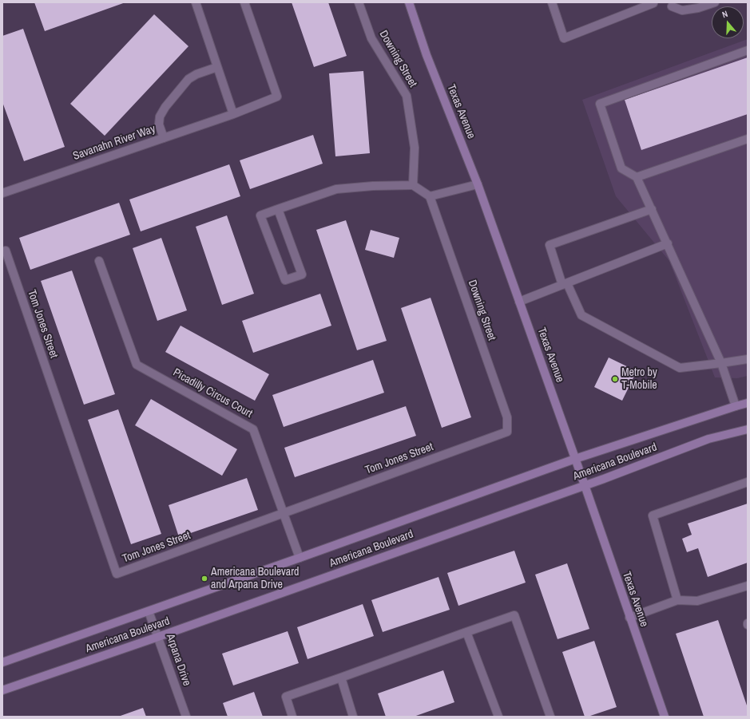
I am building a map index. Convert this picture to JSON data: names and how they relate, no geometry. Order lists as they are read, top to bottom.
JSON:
{
  "streets": {
    "main road": ["Texas Avenue", "Americana Boulevard"],
    "street": [
      "Downing Street",
      "Savanahn River Way",
      "Tom Jones Street",
      "Picadilly Circus Court",
      "Arpana Drive"
    ]
  },
  "crossings": [
    ["Downing Street", "Tom Jones Street"],
    ["Texas Avenue", "Americana Boulevard"],
    ["Tom Jones Street", "Picadilly Circus Court"],
    ["Picadilly Circus Court", "Americana Boulevard"],
    ["Americana Boulevard", "Arpana Drive"]
  ],
  "places": ["Metro by T-Mobile", "Americana Boulevard and Arpana Drive"],
  "north": "top"
}
